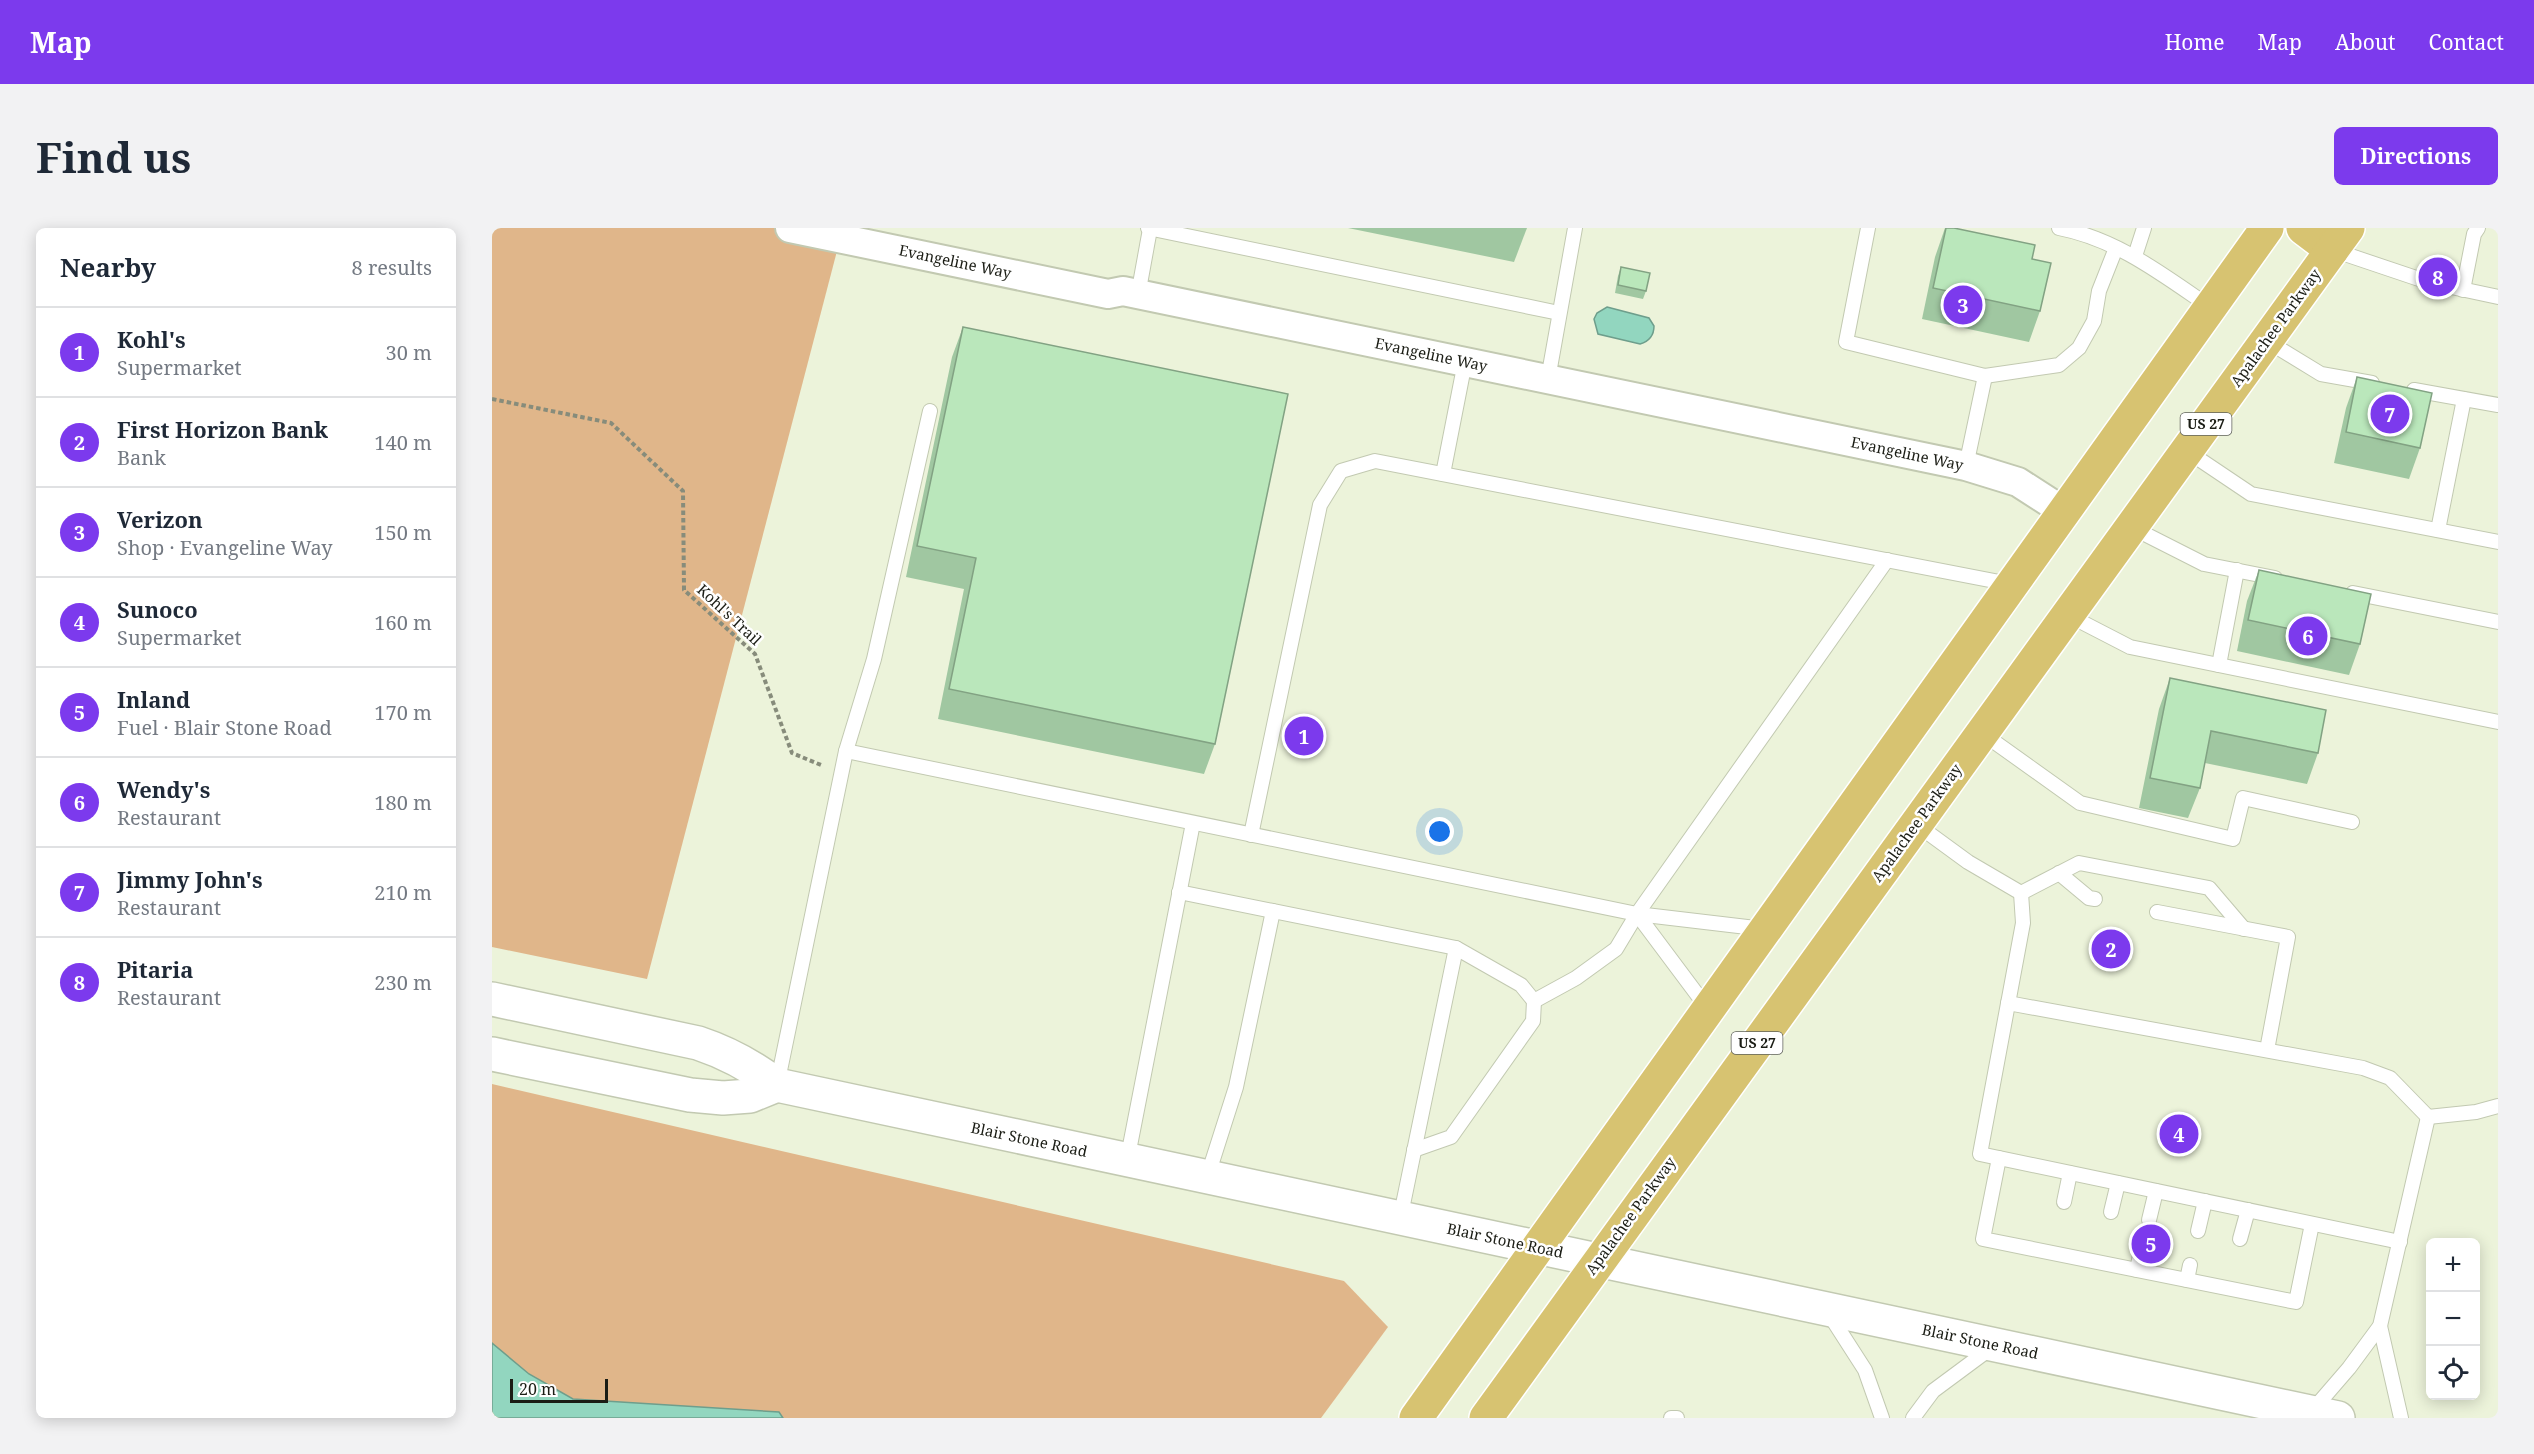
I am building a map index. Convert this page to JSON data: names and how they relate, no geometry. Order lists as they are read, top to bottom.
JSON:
{
  "streets": {
    "main road": ["Apalachee Parkway", "US 27", "Blair Stone Road"],
    "street": ["Evangeline Way"],
    "path": ["Kohl's Trail"]
  },
  "crossings": [
    ["Apalachee Parkway", "Blair Stone Road"]
  ],
  "scale_bar": "20 m",
  "page": {
    "header": "Map",
    "nav": [
      "Home",
      "Map",
      "About",
      "Contact"
    ],
    "buttons": "Directions",
    "title": "Find us",
    "heading": ["Nearby", "8 results"],
    "pins": [
      "8",
      "3",
      "7",
      "6",
      "1",
      "2",
      "4",
      "5"
    ],
    "list": [
      {
        "mark": "1",
        "name": "Kohl's",
        "note": "Supermarket",
        "value": "30 m"
      },
      {
        "mark": "2",
        "name": "First Horizon Bank",
        "note": "Bank",
        "value": "140 m"
      },
      {
        "mark": "3",
        "name": "Verizon",
        "note": "Shop · Evangeline Way",
        "value": "150 m"
      },
      {
        "mark": "4",
        "name": "Sunoco",
        "note": "Supermarket",
        "value": "160 m"
      },
      {
        "mark": "5",
        "name": "Inland",
        "note": "Fuel · Blair Stone Road",
        "value": "170 m"
      },
      {
        "mark": "6",
        "name": "Wendy's",
        "note": "Restaurant",
        "value": "180 m"
      },
      {
        "mark": "7",
        "name": "Jimmy John's",
        "note": "Restaurant",
        "value": "210 m"
      },
      {
        "mark": "8",
        "name": "Pitaria",
        "note": "Restaurant",
        "value": "230 m"
      }
    ],
    "map_buttons": ["+", "−"],
    "scale": "20 m"
  }
}
